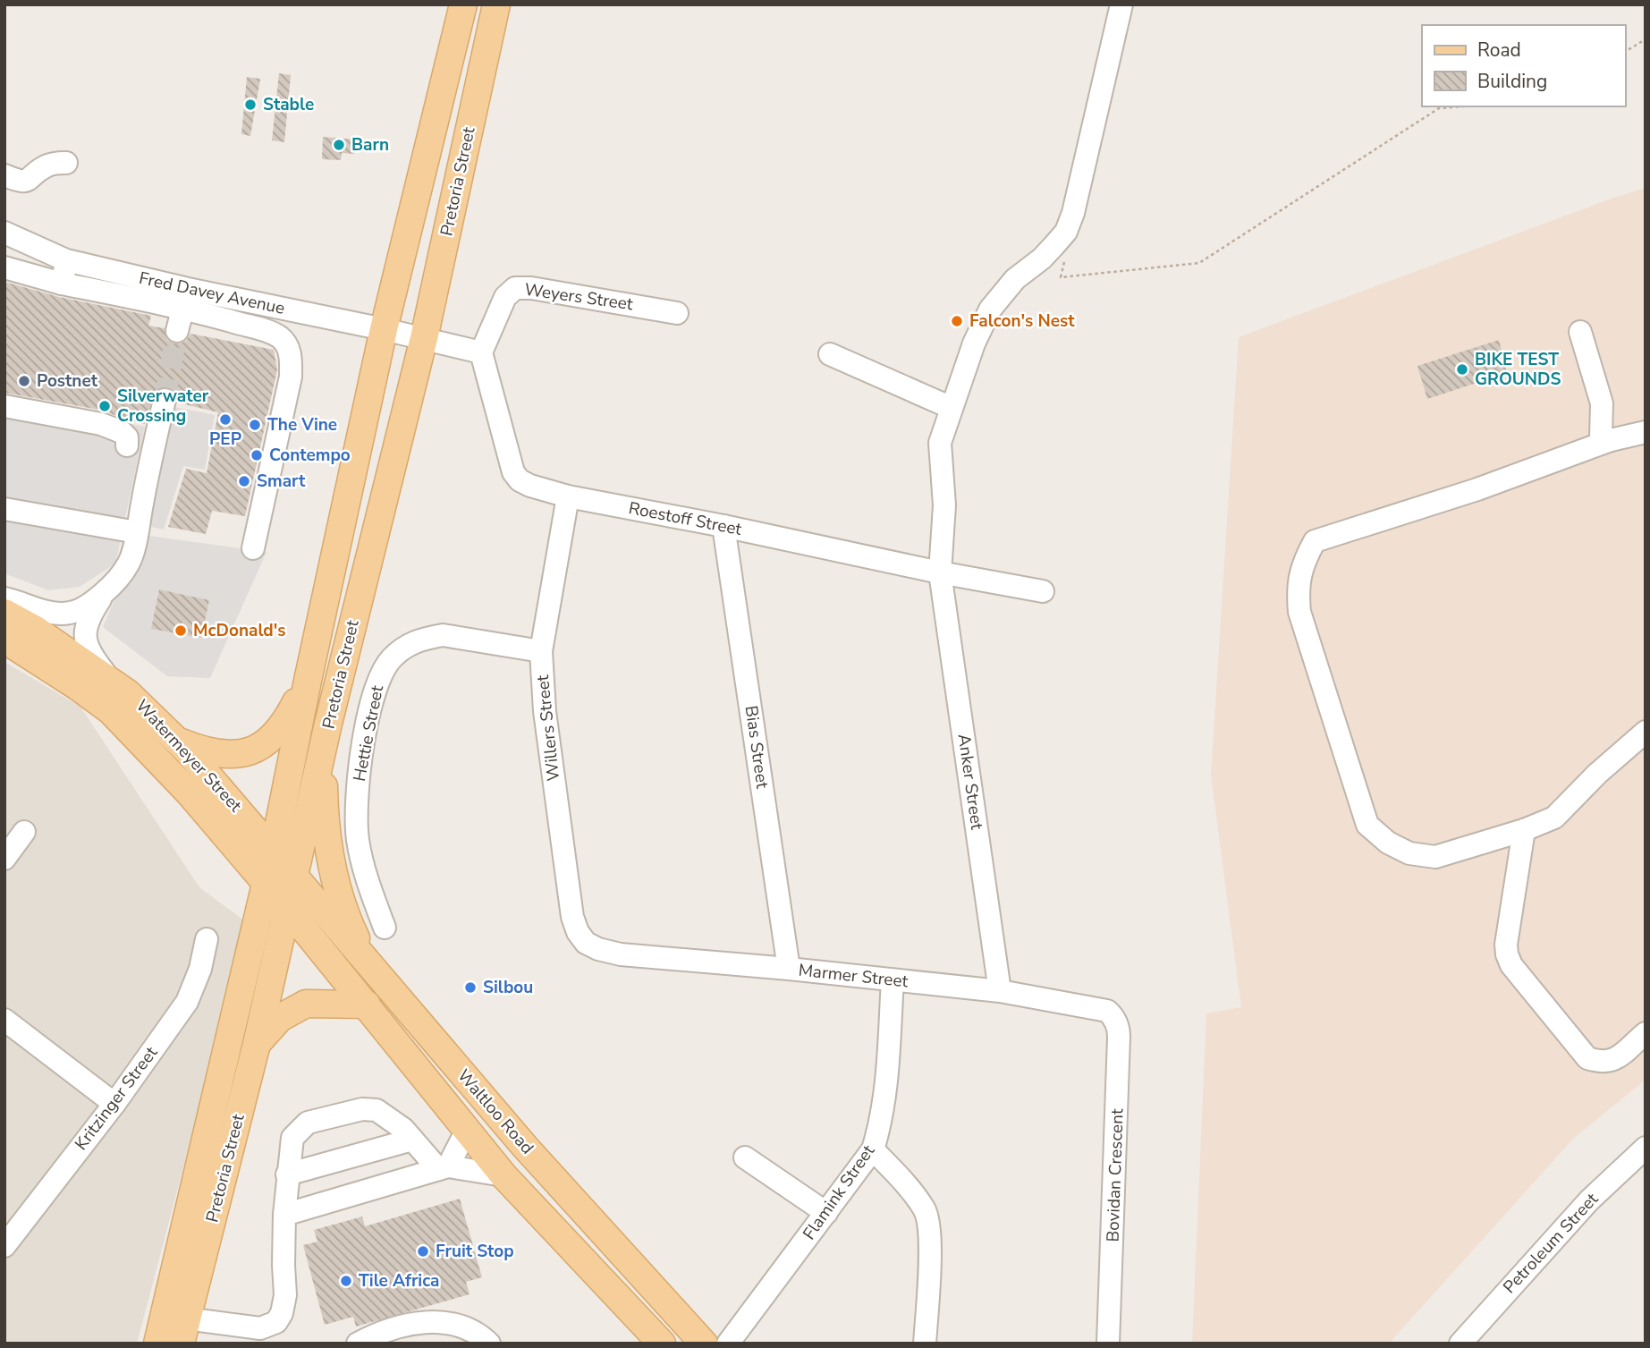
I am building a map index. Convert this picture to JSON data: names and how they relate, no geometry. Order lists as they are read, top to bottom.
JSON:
{
  "streets": {
    "main road": ["Pretoria Street", "Watermeyer Street", "Waltloo Road"],
    "street": [
      "Fred Davey Avenue",
      "Weyers Street",
      "Roestoff Street",
      "Willers Street",
      "Hettie Street",
      "Bias Street",
      "Anker Street",
      "Marmer Street",
      "Kritzinger Street",
      "Bovidan Crescent",
      "Flamink Street",
      "Petroleum Street"
    ]
  },
  "crossings": [
    ["Pretoria Street", "Fred Davey Avenue"],
    ["Pretoria Street", "Watermeyer Street"],
    ["Pretoria Street", "Waltloo Road"],
    ["Weyers Street", "Roestoff Street"],
    ["Roestoff Street", "Willers Street"],
    ["Roestoff Street", "Bias Street"],
    ["Roestoff Street", "Anker Street"],
    ["Willers Street", "Hettie Street"],
    ["Willers Street", "Marmer Street"],
    ["Bias Street", "Marmer Street"],
    ["Watermeyer Street", "Waltloo Road"],
    ["Anker Street", "Marmer Street"],
    ["Marmer Street", "Bovidan Crescent"],
    ["Marmer Street", "Flamink Street"]
  ],
  "places": [
    "Stable",
    "Barn",
    "Falcon's Nest",
    "BIKE TEST GROUNDS",
    "Postnet",
    "Silverwater Crossing",
    "PEP",
    "The Vine",
    "Contempo",
    "Smart",
    "McDonald's",
    "Silbou",
    "Fruit Stop",
    "Tile Africa"
  ],
  "legend": ["Road", "Building"]
}
